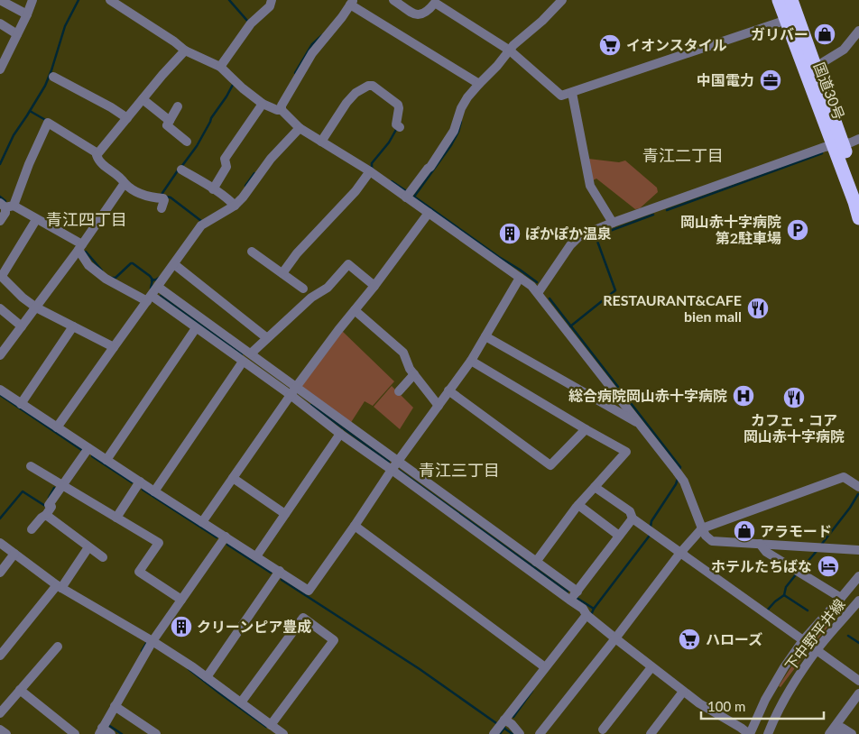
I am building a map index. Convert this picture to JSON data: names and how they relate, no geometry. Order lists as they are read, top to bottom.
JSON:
{
  "streets": {
    "highway": ["国道30号"],
    "street": ["下中野平井線"]
  },
  "districts": ["青江二丁目", "青江四丁目", "青江三丁目"],
  "places": {
    "shop": ["ガリバー", "アラモード"],
    "supermarket": ["イオンスタイル", "ハローズ"],
    "office": ["中国電力"],
    "parking": ["岡山赤十字病院 第2駐車場"],
    "building": ["ぽかぽか温泉", "クリーンピア豊成"],
    "restaurant": ["RESTAURANT&CAFE bien mall", "カフェ・コア 岡山赤十字病院"],
    "hospital": ["総合病院岡山赤十字病院"],
    "hotel": ["ホテルたちばな"]
  },
  "scale_bar": "100 m"
}
